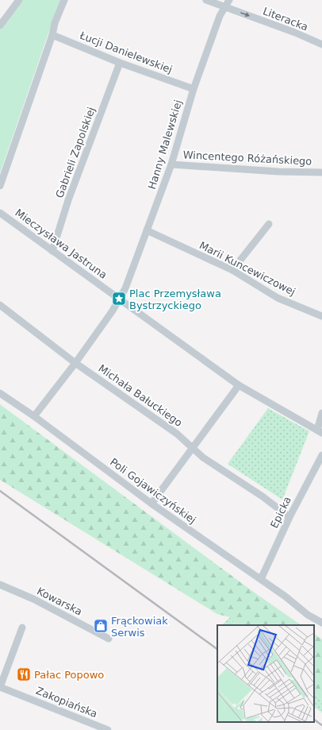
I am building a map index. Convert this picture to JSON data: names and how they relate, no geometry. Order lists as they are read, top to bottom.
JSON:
{
  "streets": {
    "street": [
      "Literacka",
      "Łucji Danielewskiej",
      "Hanny Malewskiej",
      "Gabrieli Zapolskiej",
      "Wincentego Różańskiego",
      "Mieczysława Jastruna",
      "Marii Kuncewiczowej",
      "Michała Bałuckiego",
      "Poli Gojawiczyńskiej",
      "Epicka",
      "Kowarska",
      "Zakopiańska"
    ]
  },
  "crossings": [
    ["Literacka", "Hanny Malewskiej"],
    ["Łucji Danielewskiej", "Hanny Malewskiej"],
    ["Łucji Danielewskiej", "Gabrieli Zapolskiej"],
    ["Hanny Malewskiej", "Wincentego Różańskiego"],
    ["Hanny Malewskiej", "Mieczysława Jastruna"],
    ["Hanny Malewskiej", "Marii Kuncewiczowej"],
    ["Hanny Malewskiej", "Michała Bałuckiego"],
    ["Gabrieli Zapolskiej", "Mieczysława Jastruna"],
    ["Michała Bałuckiego", "Epicka"],
    ["Poli Gojawiczyńskiej", "Epicka"]
  ],
  "one_way": ["Literacka"],
  "places": {
    "place": ["Plac Przemysława Bystrzyckiego"],
    "shop": ["Frąckowiak Serwis"],
    "restaurant": ["Pałac Popowo"]
  }
}
